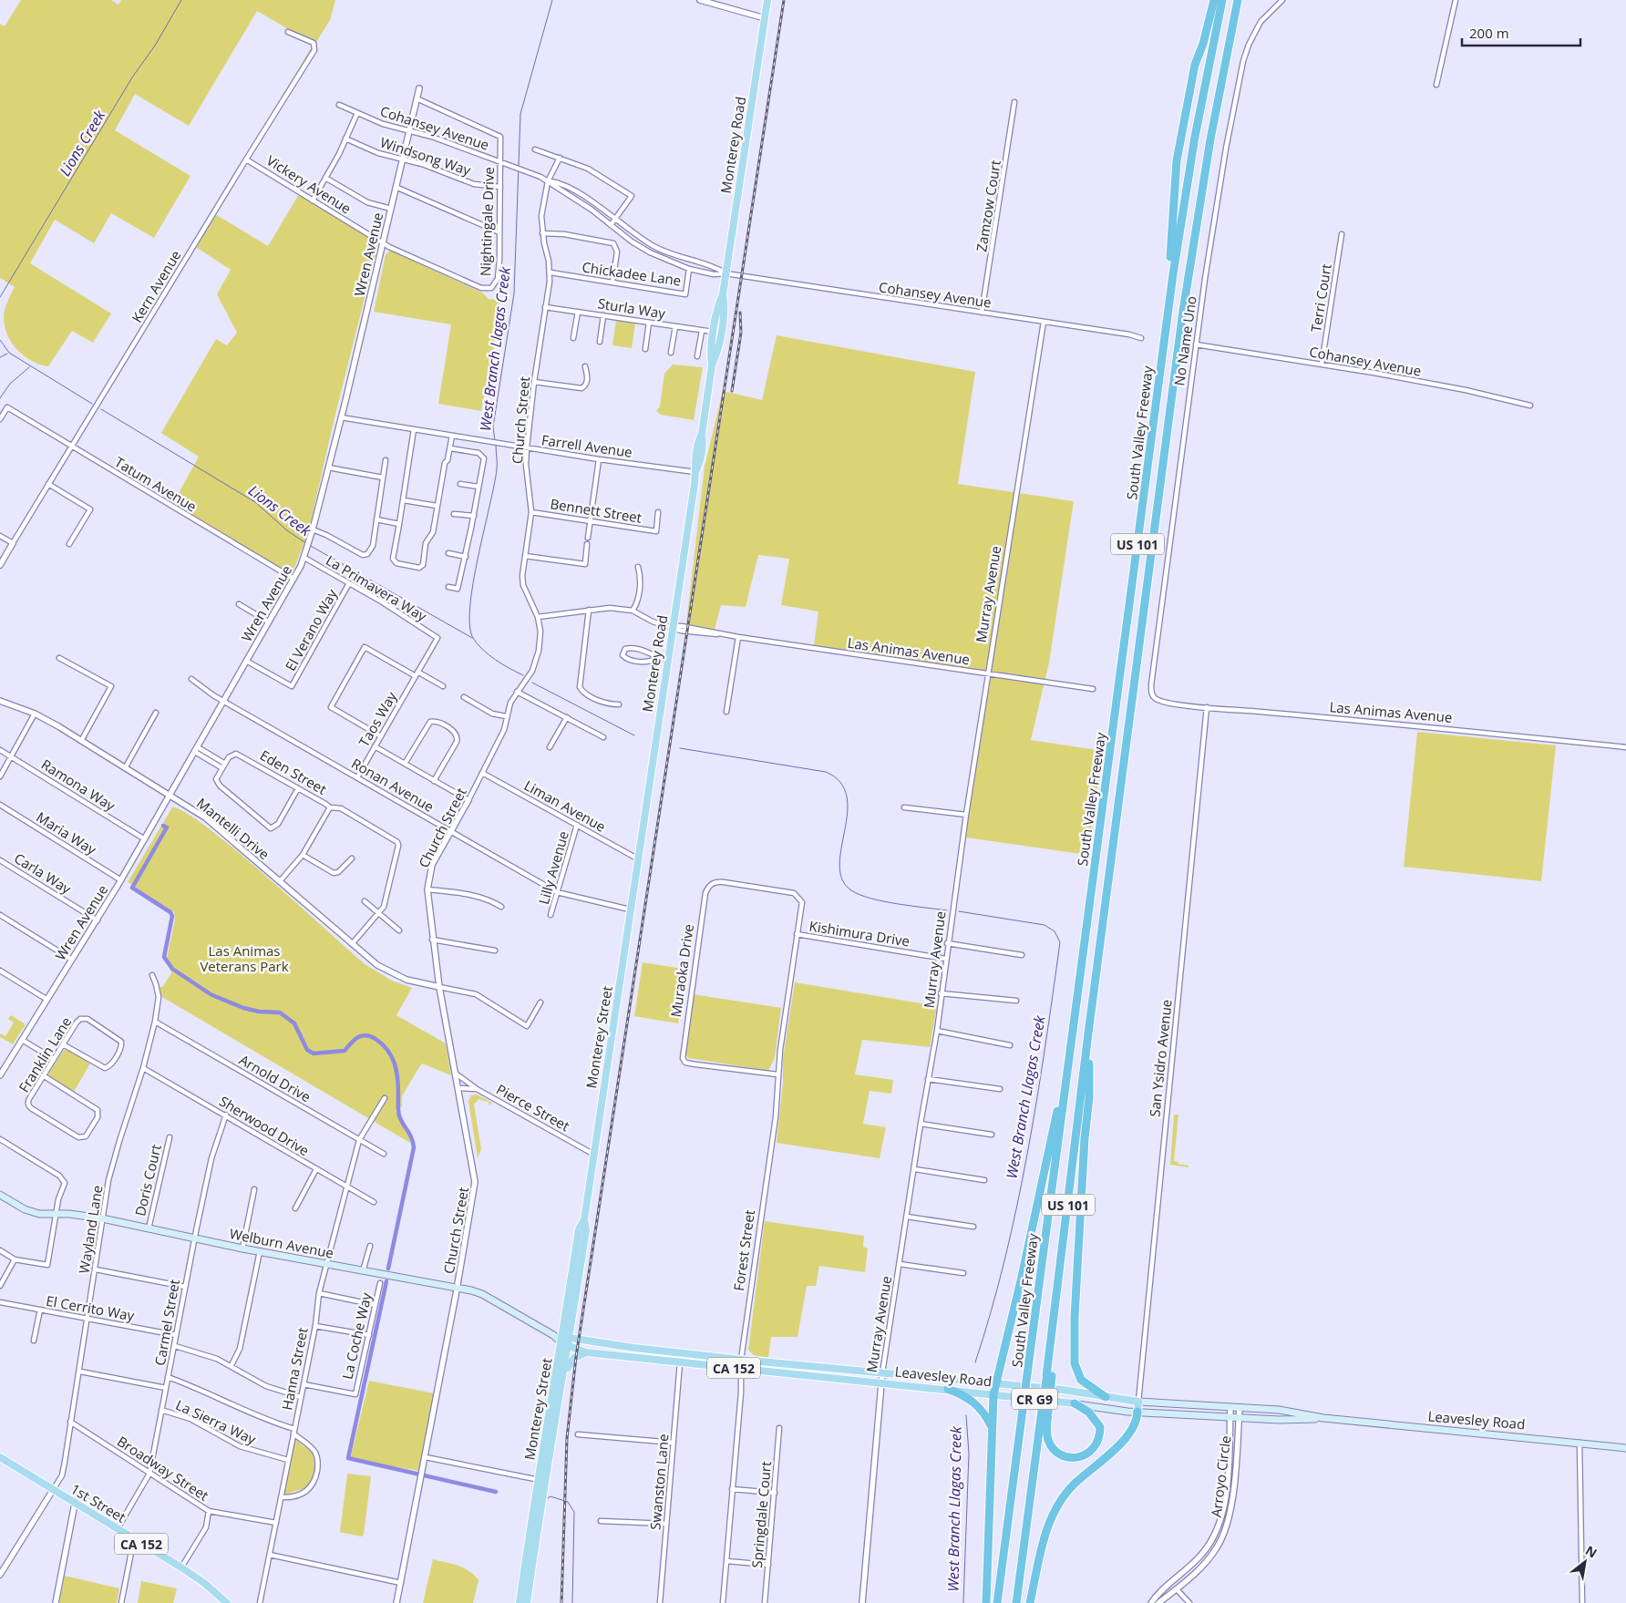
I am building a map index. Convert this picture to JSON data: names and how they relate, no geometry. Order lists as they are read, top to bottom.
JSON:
{
  "streets": {
    "highway": ["South Valley Freeway", "US 101", "CA 152"],
    "main road": [
      "Monterey Road",
      "Monterey Street",
      "San Ysidro Avenue",
      "Welburn Avenue",
      "Leavesley Road",
      "CR G9",
      "1st Street"
    ],
    "street": [
      "Cohansey Avenue",
      "Windsong Way",
      "Vickery Avenue",
      "Zamzow Court",
      "Nightingale Drive",
      "Wren Avenue",
      "Chickadee Lane",
      "Kern Avenue",
      "Terri Court",
      "Sturla Way",
      "No Name Uno",
      "Church Street",
      "Farrell Avenue",
      "Tatum Avenue",
      "Bennett Street",
      "La Primavera Way",
      "Murray Avenue",
      "El Verano Way",
      "Las Animas Avenue",
      "Taos Way",
      "Eden Street",
      "Ramona Way",
      "Ronan Avenue",
      "Liman Avenue",
      "Mantelli Drive",
      "Maria Way",
      "Lilly Avenue",
      "Carla Way",
      "Kishimura Drive",
      "Muraoka Drive",
      "Franklin Lane",
      "Arnold Drive",
      "Pierce Street",
      "Sherwood Drive",
      "Doris Court",
      "Wayland Lane",
      "Forest Street",
      "El Cerrito Way",
      "Carmel Street",
      "La Coche Way",
      "Hanna Street",
      "La Sierra Way",
      "Broadway Street",
      "Arroyo Circle",
      "Swanston Lane",
      "Springdale Court"
    ]
  },
  "crossings": [
    ["Cohansey Avenue", "Monterey Road"],
    ["Cohansey Avenue", "Zamzow Court"],
    ["Cohansey Avenue", "Nightingale Drive"],
    ["Cohansey Avenue", "Wren Avenue"],
    ["Cohansey Avenue", "Chickadee Lane"],
    ["Cohansey Avenue", "Terri Court"],
    ["Cohansey Avenue", "No Name Uno"],
    ["Cohansey Avenue", "Church Street"],
    ["Cohansey Avenue", "Murray Avenue"],
    ["Monterey Road", "Sturla Way"],
    ["Monterey Road", "Farrell Avenue"],
    ["Monterey Road", "Las Animas Avenue"],
    ["Monterey Road", "Liman Avenue"],
    ["Monterey Road", "Monterey Street"],
    ["Windsong Way", "Nightingale Drive"],
    ["Windsong Way", "Wren Avenue"],
    ["Vickery Avenue", "Nightingale Drive"],
    ["Vickery Avenue", "Wren Avenue"],
    ["Vickery Avenue", "Kern Avenue"],
    ["Nightingale Drive", "Wren Avenue"],
    ["Wren Avenue", "Farrell Avenue"],
    ["Wren Avenue", "Tatum Avenue"],
    ["Wren Avenue", "La Primavera Way"],
    ["Wren Avenue", "El Verano Way"],
    ["Wren Avenue", "Ramona Way"],
    ["Wren Avenue", "Ronan Avenue"],
    ["Wren Avenue", "Mantelli Drive"],
    ["Wren Avenue", "Maria Way"],
    ["Wren Avenue", "Carla Way"],
    ["Chickadee Lane", "Church Street"],
    ["Kern Avenue", "Tatum Avenue"],
    ["Sturla Way", "Church Street"],
    ["No Name Uno", "Las Animas Avenue"],
    ["Church Street", "Farrell Avenue"],
    ["Church Street", "Bennett Street"],
    ["Church Street", "Las Animas Avenue"],
    ["Church Street", "Ronan Avenue"],
    ["Church Street", "Liman Avenue"],
    ["Church Street", "Mantelli Drive"],
    ["Church Street", "Pierce Street"],
    ["Church Street", "Welburn Avenue"],
    ["La Primavera Way", "El Verano Way"],
    ["La Primavera Way", "Taos Way"],
    ["Murray Avenue", "Las Animas Avenue"],
    ["Murray Avenue", "Kishimura Drive"],
    ["Murray Avenue", "Leavesley Road"],
    ["Las Animas Avenue", "San Ysidro Avenue"],
    ["Taos Way", "Ronan Avenue"],
    ["Ronan Avenue", "Lilly Avenue"],
    ["Ronan Avenue", "Monterey Street"],
    ["Liman Avenue", "Lilly Avenue"],
    ["Liman Avenue", "Monterey Street"],
    ["Kishimura Drive", "Forest Street"],
    ["Muraoka Drive", "Forest Street"],
    ["Monterey Street", "Pierce Street"],
    ["Monterey Street", "Welburn Avenue"],
    ["Monterey Street", "Leavesley Road"],
    ["San Ysidro Avenue", "Leavesley Road"],
    ["Arnold Drive", "Wayland Lane"],
    ["Arnold Drive", "Hanna Street"],
    ["Sherwood Drive", "Wayland Lane"],
    ["Sherwood Drive", "Carmel Street"],
    ["Sherwood Drive", "Hanna Street"],
    ["Doris Court", "Welburn Avenue"],
    ["Wayland Lane", "Welburn Avenue"],
    ["Wayland Lane", "El Cerrito Way"],
    ["Wayland Lane", "La Sierra Way"],
    ["Wayland Lane", "Broadway Street"],
    ["Wayland Lane", "1st Street"],
    ["Welburn Avenue", "Carmel Street"],
    ["Welburn Avenue", "Hanna Street"],
    ["Welburn Avenue", "Leavesley Road"],
    ["Forest Street", "Leavesley Road"],
    ["El Cerrito Way", "Carmel Street"],
    ["Carmel Street", "La Sierra Way"],
    ["Carmel Street", "Broadway Street"],
    ["Carmel Street", "1st Street"],
    ["La Coche Way", "Hanna Street"],
    ["CA 152", "Leavesley Road"],
    ["Hanna Street", "La Sierra Way"],
    ["Hanna Street", "Broadway Street"],
    ["Leavesley Road", "Arroyo Circle"],
    ["Leavesley Road", "Swanston Lane"]
  ],
  "water": ["Lions Creek", "West Branch Llagas Creek"],
  "parks": ["Las Animas Veterans Park"],
  "scale_bar": "200 m",
  "north": "top right"
}
